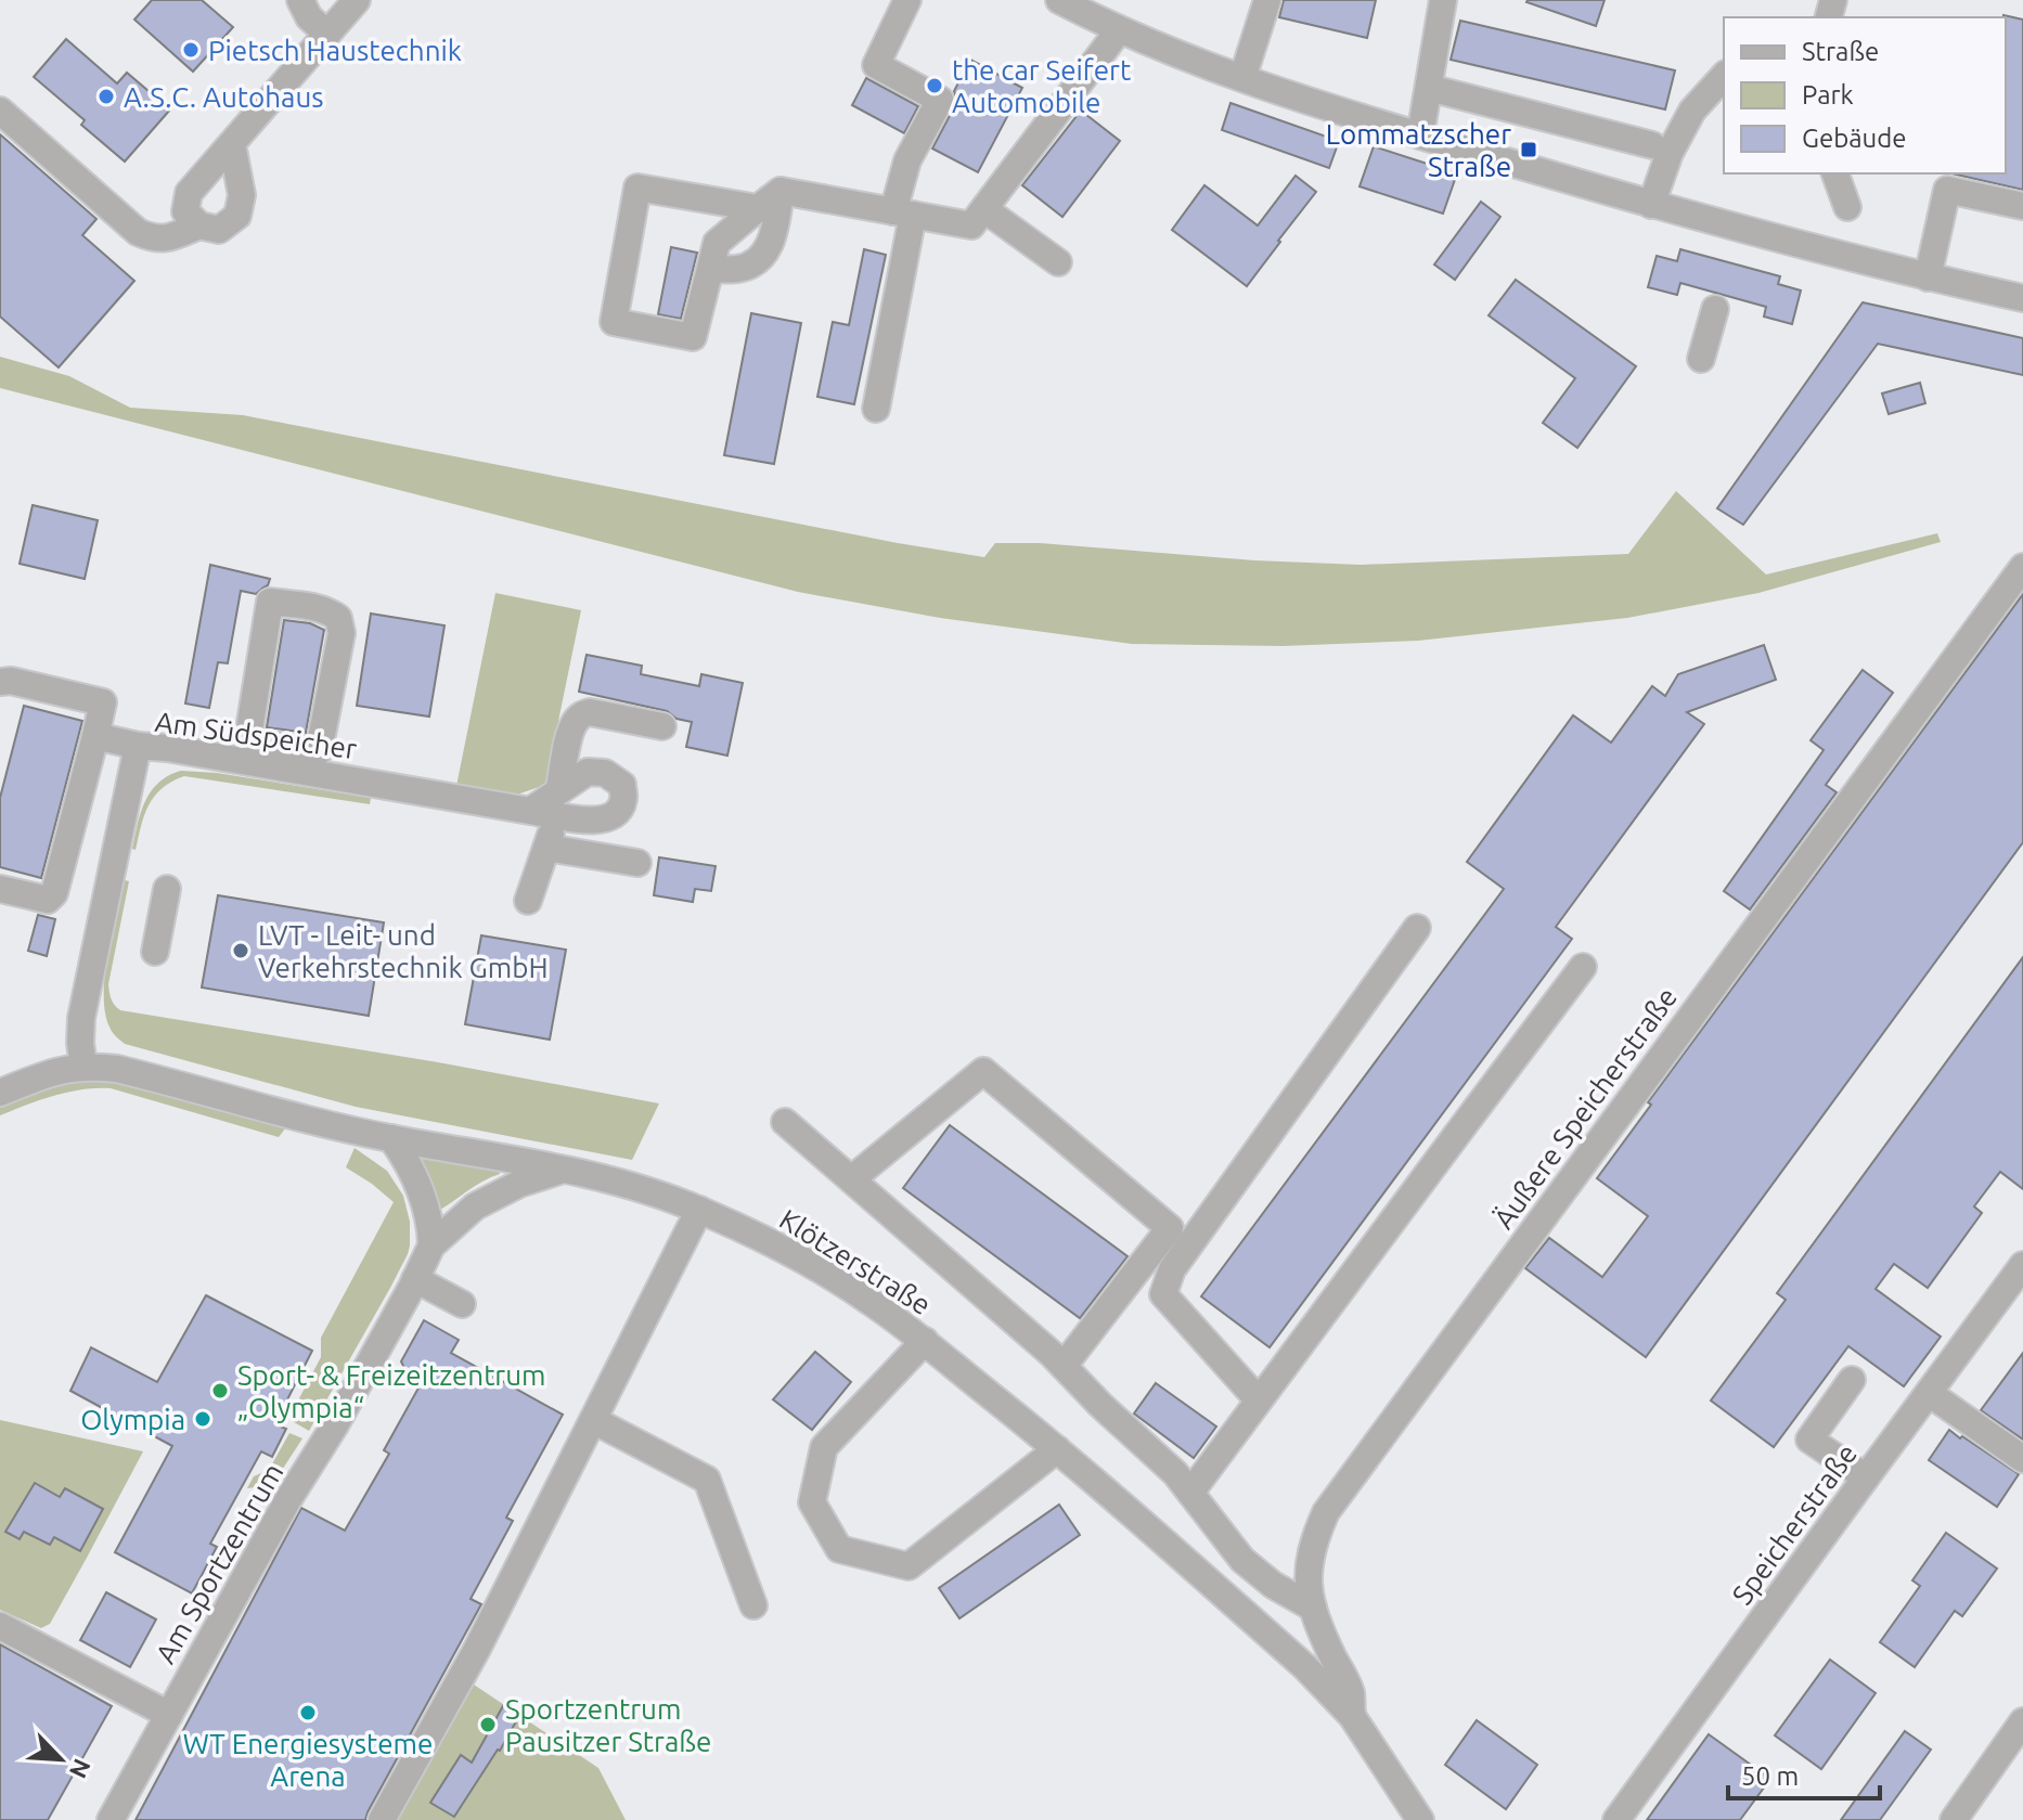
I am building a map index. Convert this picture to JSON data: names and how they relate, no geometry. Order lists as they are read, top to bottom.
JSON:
{
  "streets": {
    "street": [
      "Am Südspeicher",
      "Äußere Speicherstraße",
      "Klötzerstraße",
      "Speicherstraße",
      "Am Sportzentrum"
    ]
  },
  "crossings": [
    ["Am Südspeicher", "Klötzerstraße"],
    ["Äußere Speicherstraße", "Klötzerstraße"],
    ["Klötzerstraße", "Am Sportzentrum"]
  ],
  "places": {
    "other": [
      "Pietsch Haustechnik",
      "the car Seifert Automobile",
      "A.S.C. Autohaus",
      "LVT - Leit- und Verkehrstechnik GmbH",
      "Sport- & Freizeitzentrum „Olympia“",
      "Olympia",
      "WT Energiesysteme Arena",
      "Sportzentrum Pausitzer Straße"
    ],
    "transit": ["Lommatzscher Straße"]
  },
  "legend": ["Straße", "Park", "Gebäude"],
  "scale_bar": "50 m",
  "north": "bottom right"
}
